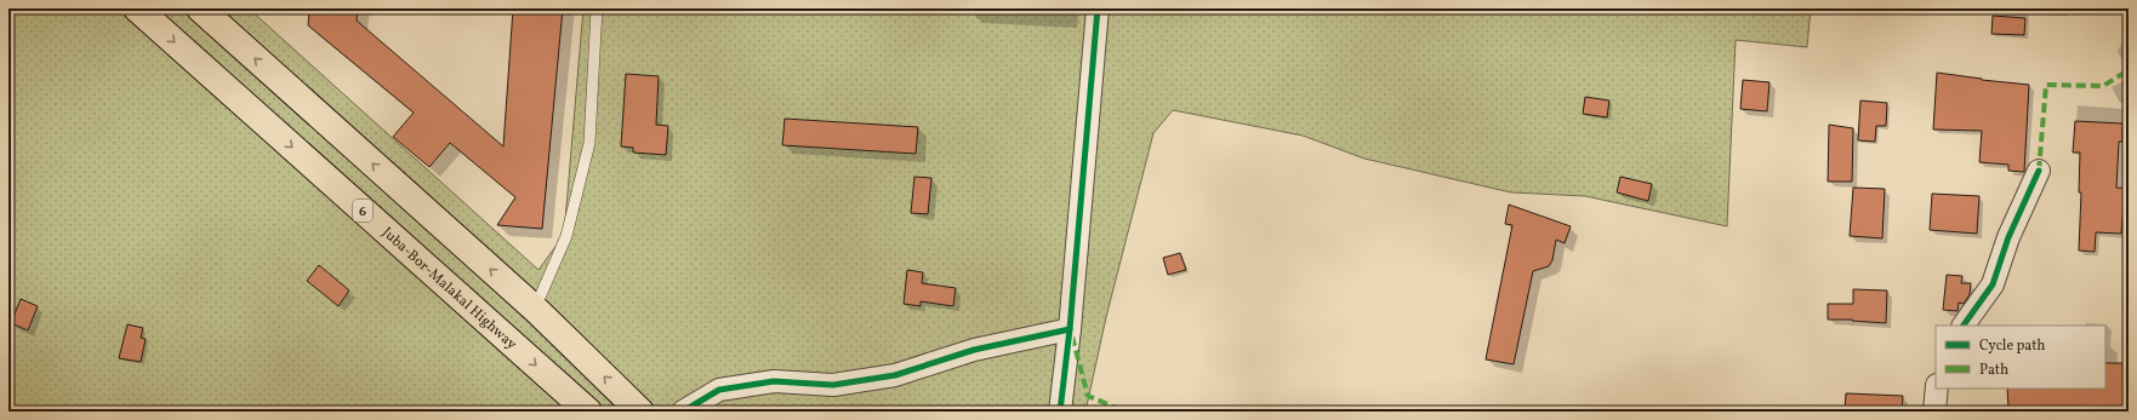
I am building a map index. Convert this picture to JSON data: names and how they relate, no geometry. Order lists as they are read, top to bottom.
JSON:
{
  "streets": {
    "highway": ["6", "Juba-Bor-Malakal Highway"]
  },
  "legend": ["Cycle path", "Path"]
}
